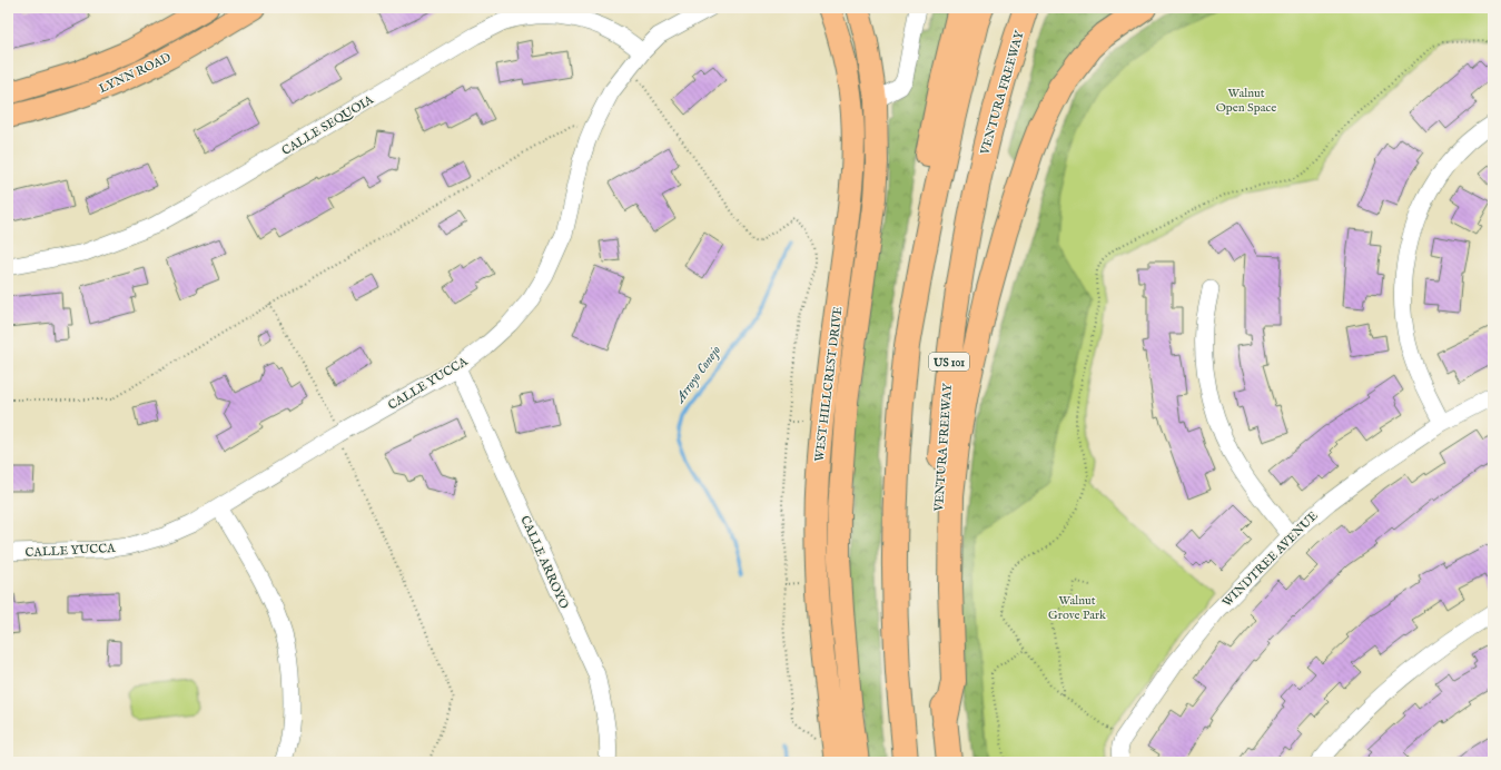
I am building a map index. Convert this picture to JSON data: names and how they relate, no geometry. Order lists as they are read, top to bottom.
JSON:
{
  "streets": {
    "highway": ["VENTURA FREEWAY", "US 101"],
    "main road": ["LYNN ROAD", "WEST HILLCREST DRIVE"],
    "street": [
      "CALLE SEQUOIA",
      "CALLE YUCCA",
      "WINDTREE AVENUE",
      "CALLE ARROYO"
    ]
  },
  "crossings": [
    ["CALLE SEQUOIA", "CALLE YUCCA"],
    ["CALLE YUCCA", "CALLE ARROYO"]
  ],
  "water": ["Arroyo Conejo"],
  "parks": ["Walnut Open Space", "Walnut Grove Park"]
}
